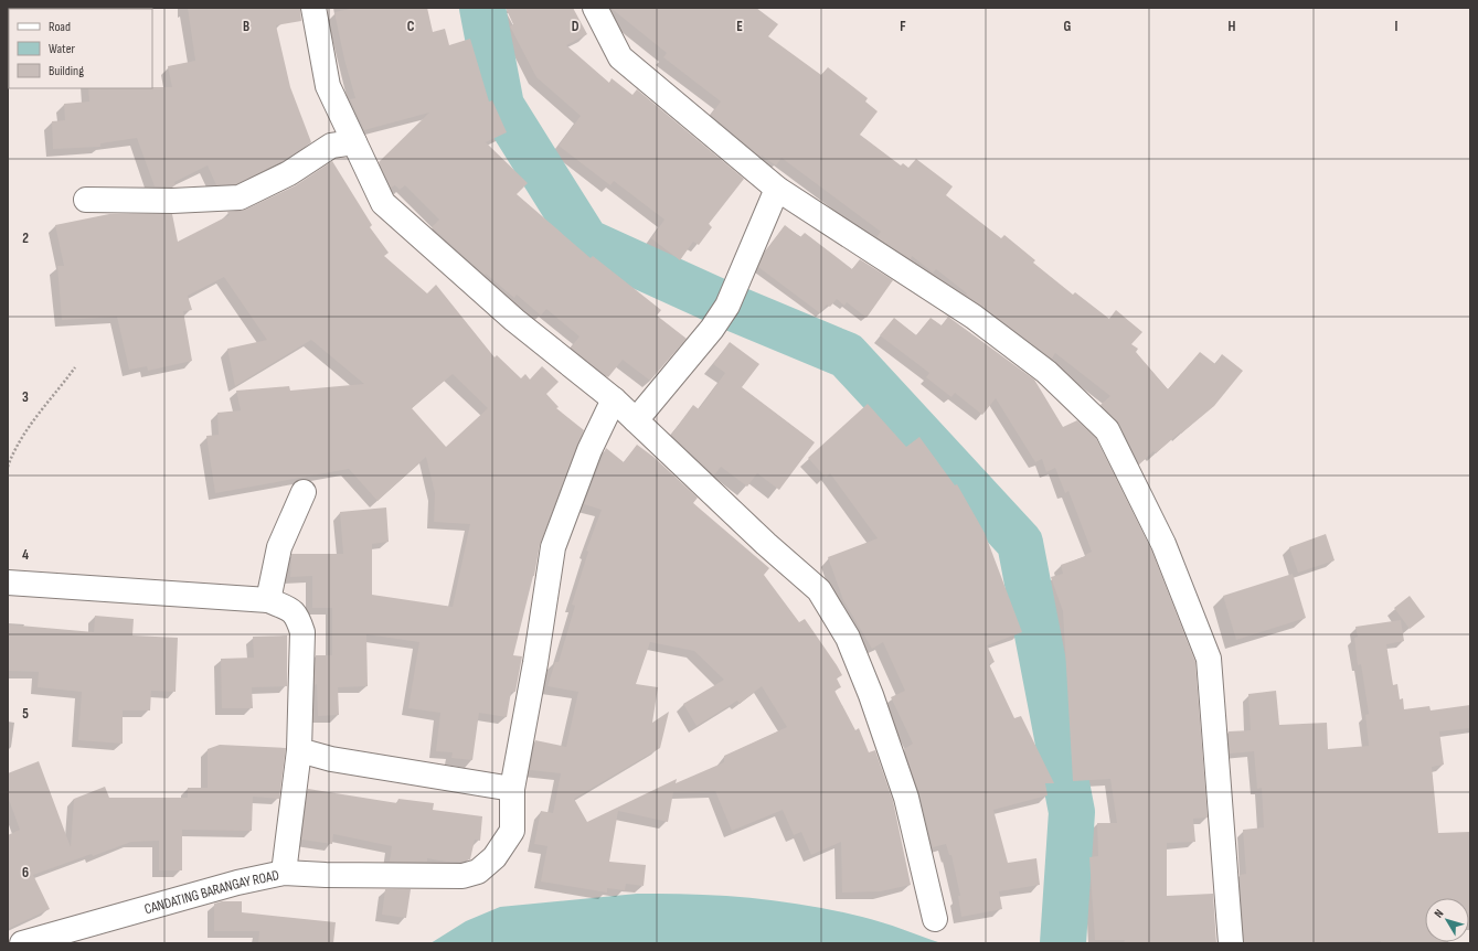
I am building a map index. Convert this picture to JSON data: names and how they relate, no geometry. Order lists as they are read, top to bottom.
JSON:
{
  "streets": {
    "street": ["CANDATING BARANGAY ROAD"]
  },
  "legend": ["Road", "Water", "Building"],
  "north": "top left",
  "grid": {
    "columns": [
      "B",
      "C",
      "D",
      "E",
      "F",
      "G",
      "H",
      "I"
    ],
    "rows": [
      "2",
      "3",
      "4",
      "5",
      "6"
    ]
  }
}
